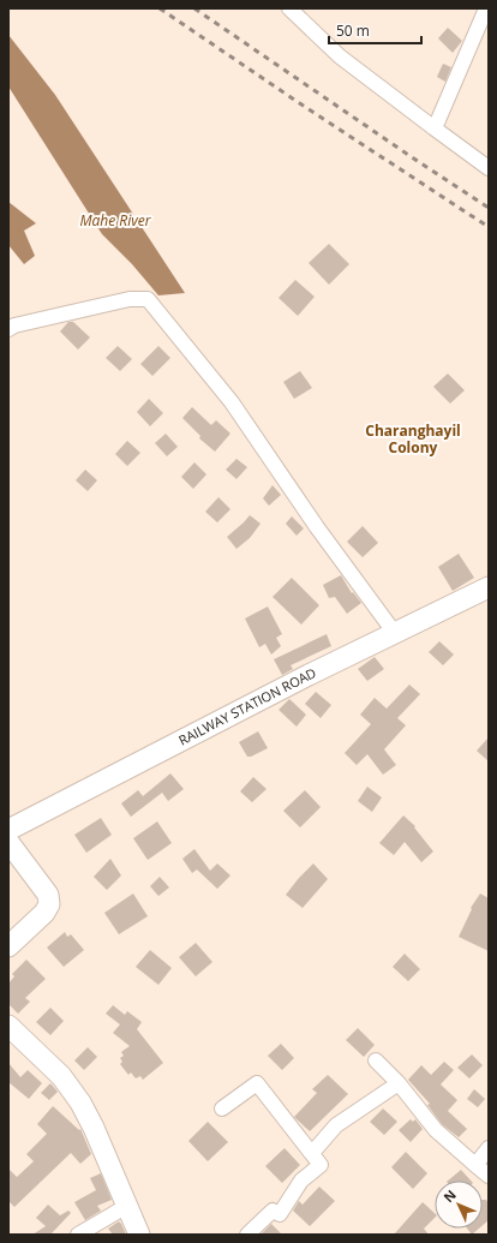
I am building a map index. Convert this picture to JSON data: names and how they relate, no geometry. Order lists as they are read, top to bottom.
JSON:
{
  "streets": {
    "street": ["RAILWAY STATION ROAD"]
  },
  "districts": ["Charanghayil Colony"],
  "water": ["Mahe River"],
  "scale_bar": "50 m",
  "north": "top left"
}
